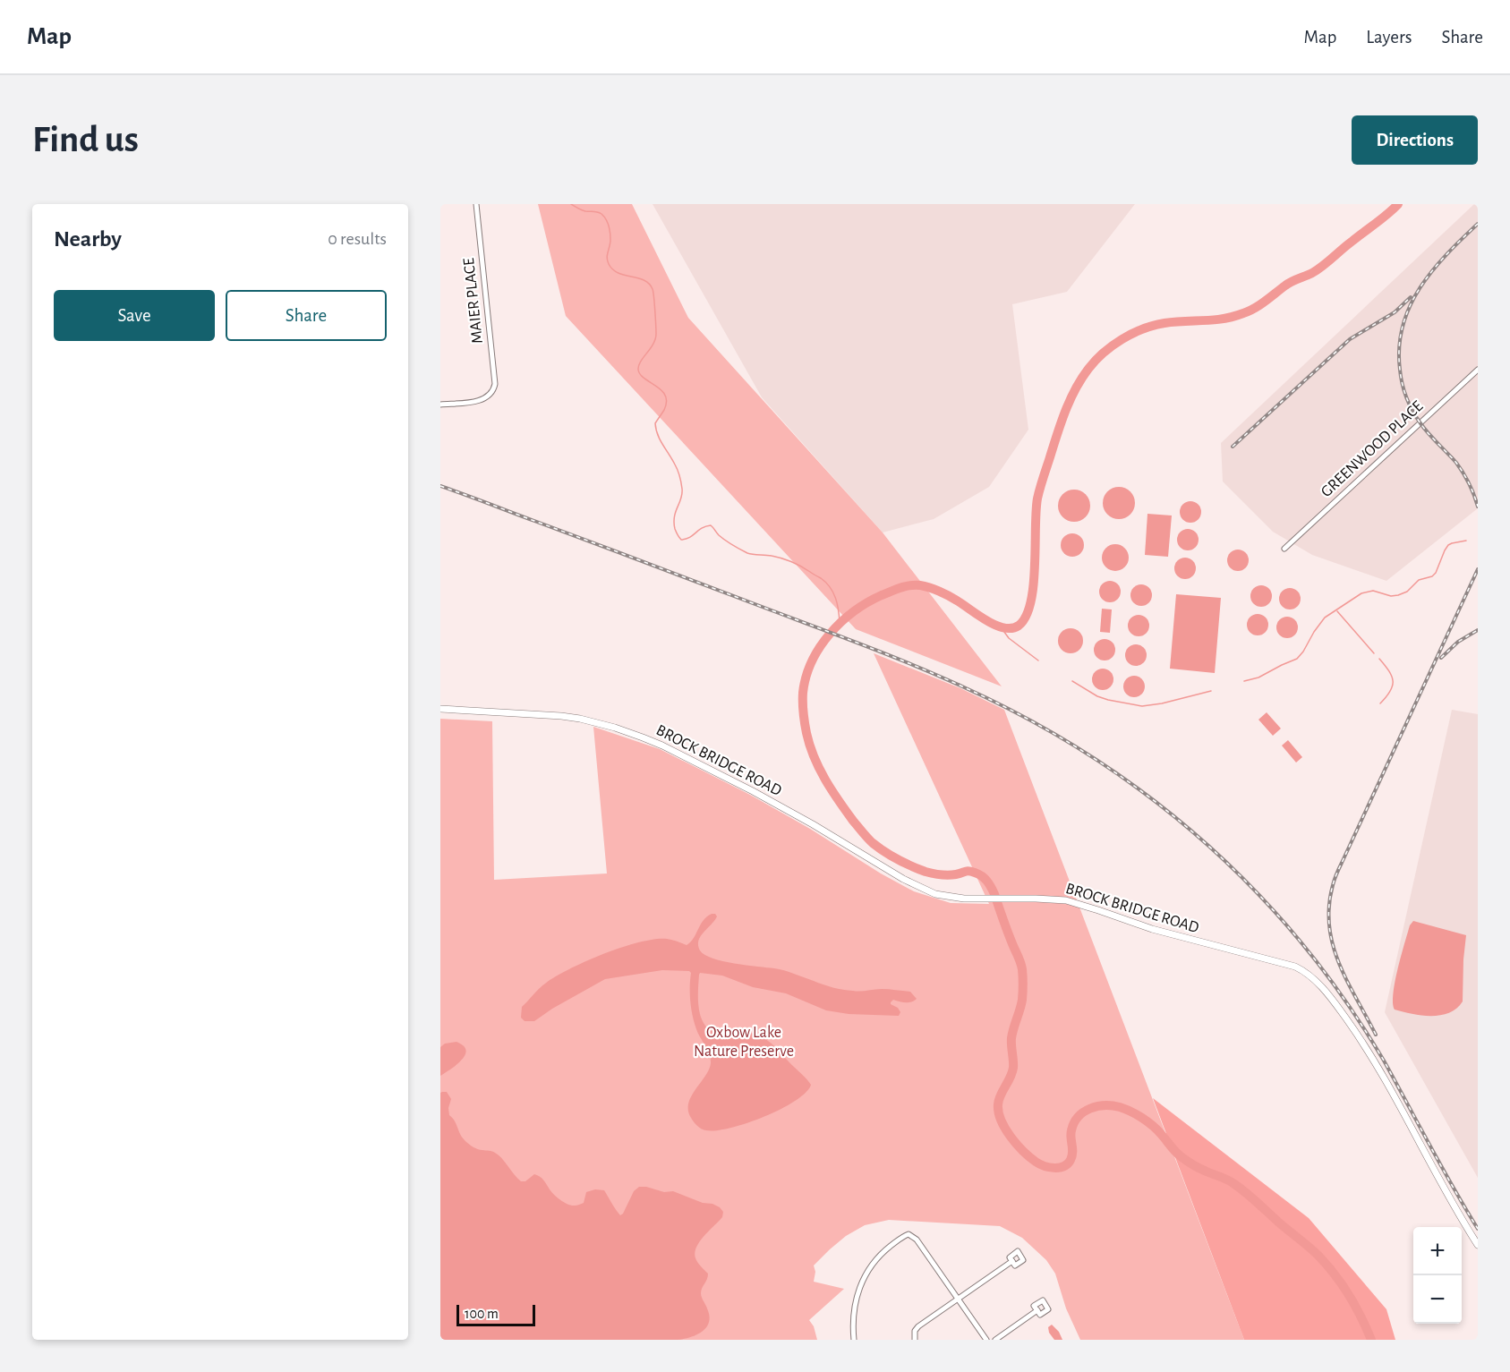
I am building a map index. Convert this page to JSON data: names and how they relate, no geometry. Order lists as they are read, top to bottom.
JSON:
{
  "streets": {
    "street": ["MAIER PLACE", "GREENWOOD PLACE", "BROCK BRIDGE ROAD"]
  },
  "parks": ["Oxbow Lake Nature Preserve"],
  "scale_bar": "100 m",
  "page": {
    "header": "Map",
    "nav": ["Map", "Layers", "Share"],
    "buttons": [
      "Directions",
      ["Save", "Share"]
    ],
    "title": "Find us",
    "heading": ["Nearby", "0 results"],
    "map_buttons": ["+", "−"],
    "scale": "100 m"
  }
}
